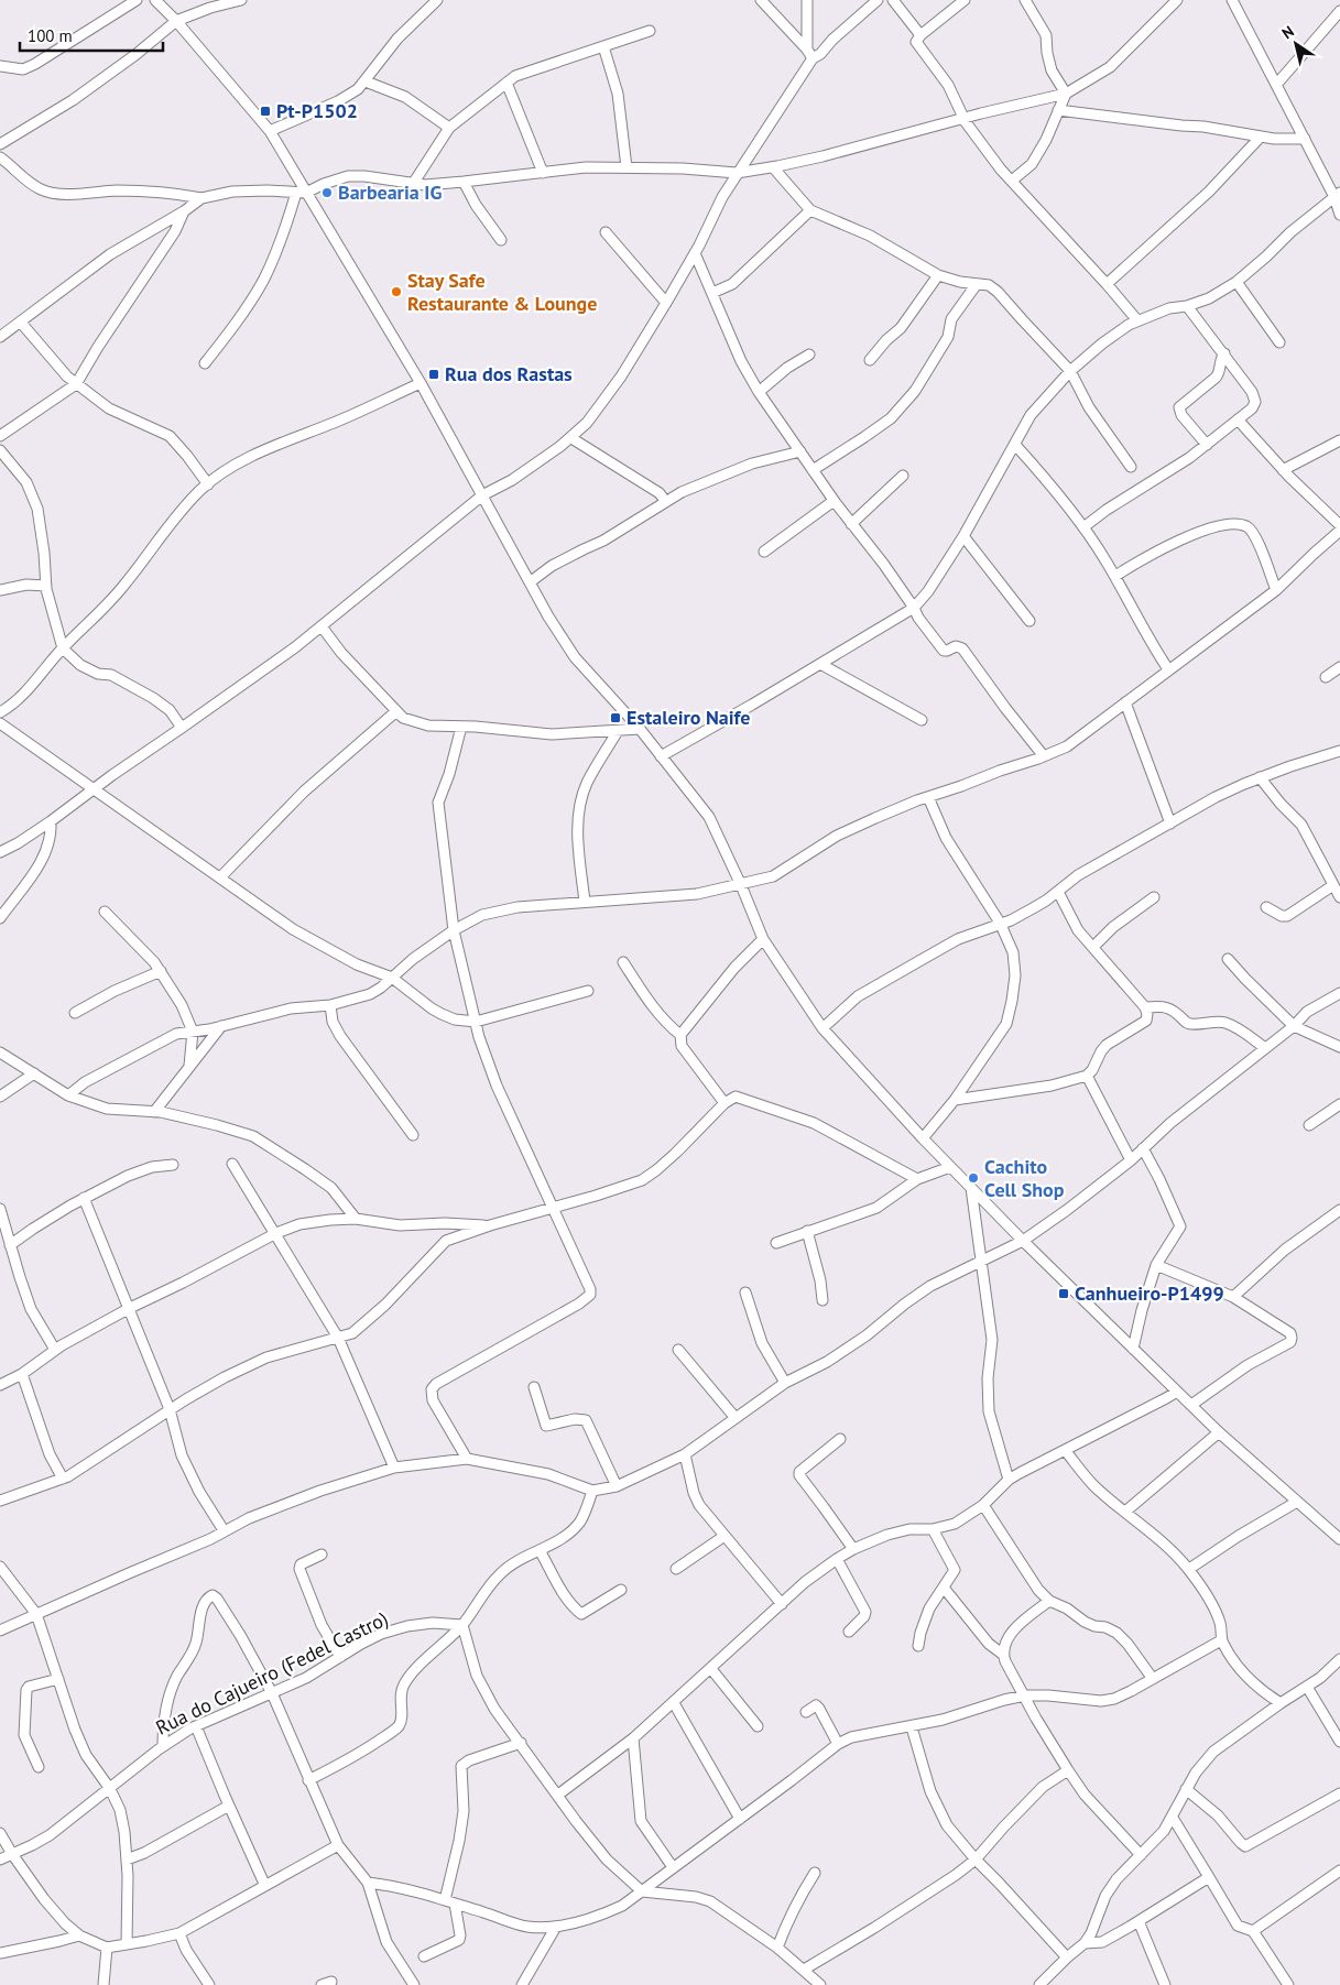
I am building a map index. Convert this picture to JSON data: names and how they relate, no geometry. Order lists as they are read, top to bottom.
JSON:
{
  "streets": {
    "street": ["Rua do Cajueiro (Fedel Castro)"]
  },
  "places": {
    "transit": [
      "Pt-P1502",
      "Rua dos Rastas",
      "Estaleiro Naife",
      "Canhueiro-P1499"
    ],
    "other": ["Barbearia IG", "Stay Safe Restaurante & Lounge", "Cachito Cell Shop"]
  },
  "scale_bar": "100 m",
  "north": "top left"
}
